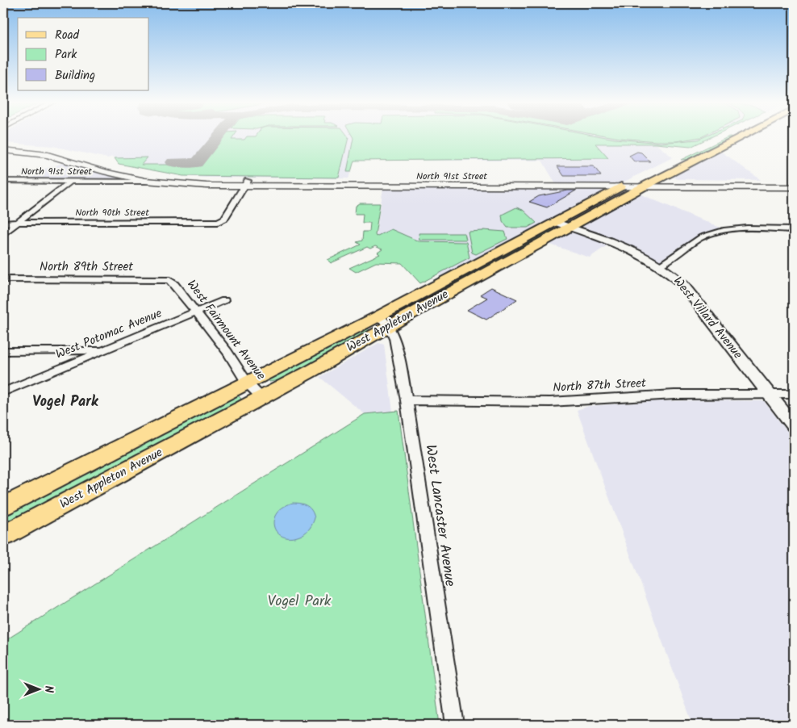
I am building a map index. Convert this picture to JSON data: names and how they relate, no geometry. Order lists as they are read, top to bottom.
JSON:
{
  "streets": {
    "main road": ["North 91st Street", "West Appleton Avenue"],
    "street": [
      "North 90th Street",
      "North 89th Street",
      "West Villard Avenue",
      "West Fairmount Avenue",
      "West Potomac Avenue",
      "North 87th Street",
      "West Lancaster Avenue"
    ]
  },
  "crossings": [
    ["North 91st Street", "North 90th Street"],
    ["North 91st Street", "West Appleton Avenue"],
    ["North 89th Street", "West Fairmount Avenue"],
    ["West Villard Avenue", "West Appleton Avenue"],
    ["West Villard Avenue", "North 87th Street"],
    ["West Appleton Avenue", "West Fairmount Avenue"],
    ["West Appleton Avenue", "West Lancaster Avenue"],
    ["West Fairmount Avenue", "West Potomac Avenue"],
    ["North 87th Street", "West Lancaster Avenue"]
  ],
  "districts": ["Vogel Park"],
  "parks": ["Vogel Park"],
  "legend": ["Road", "Park", "Building"],
  "north": "right"
}
